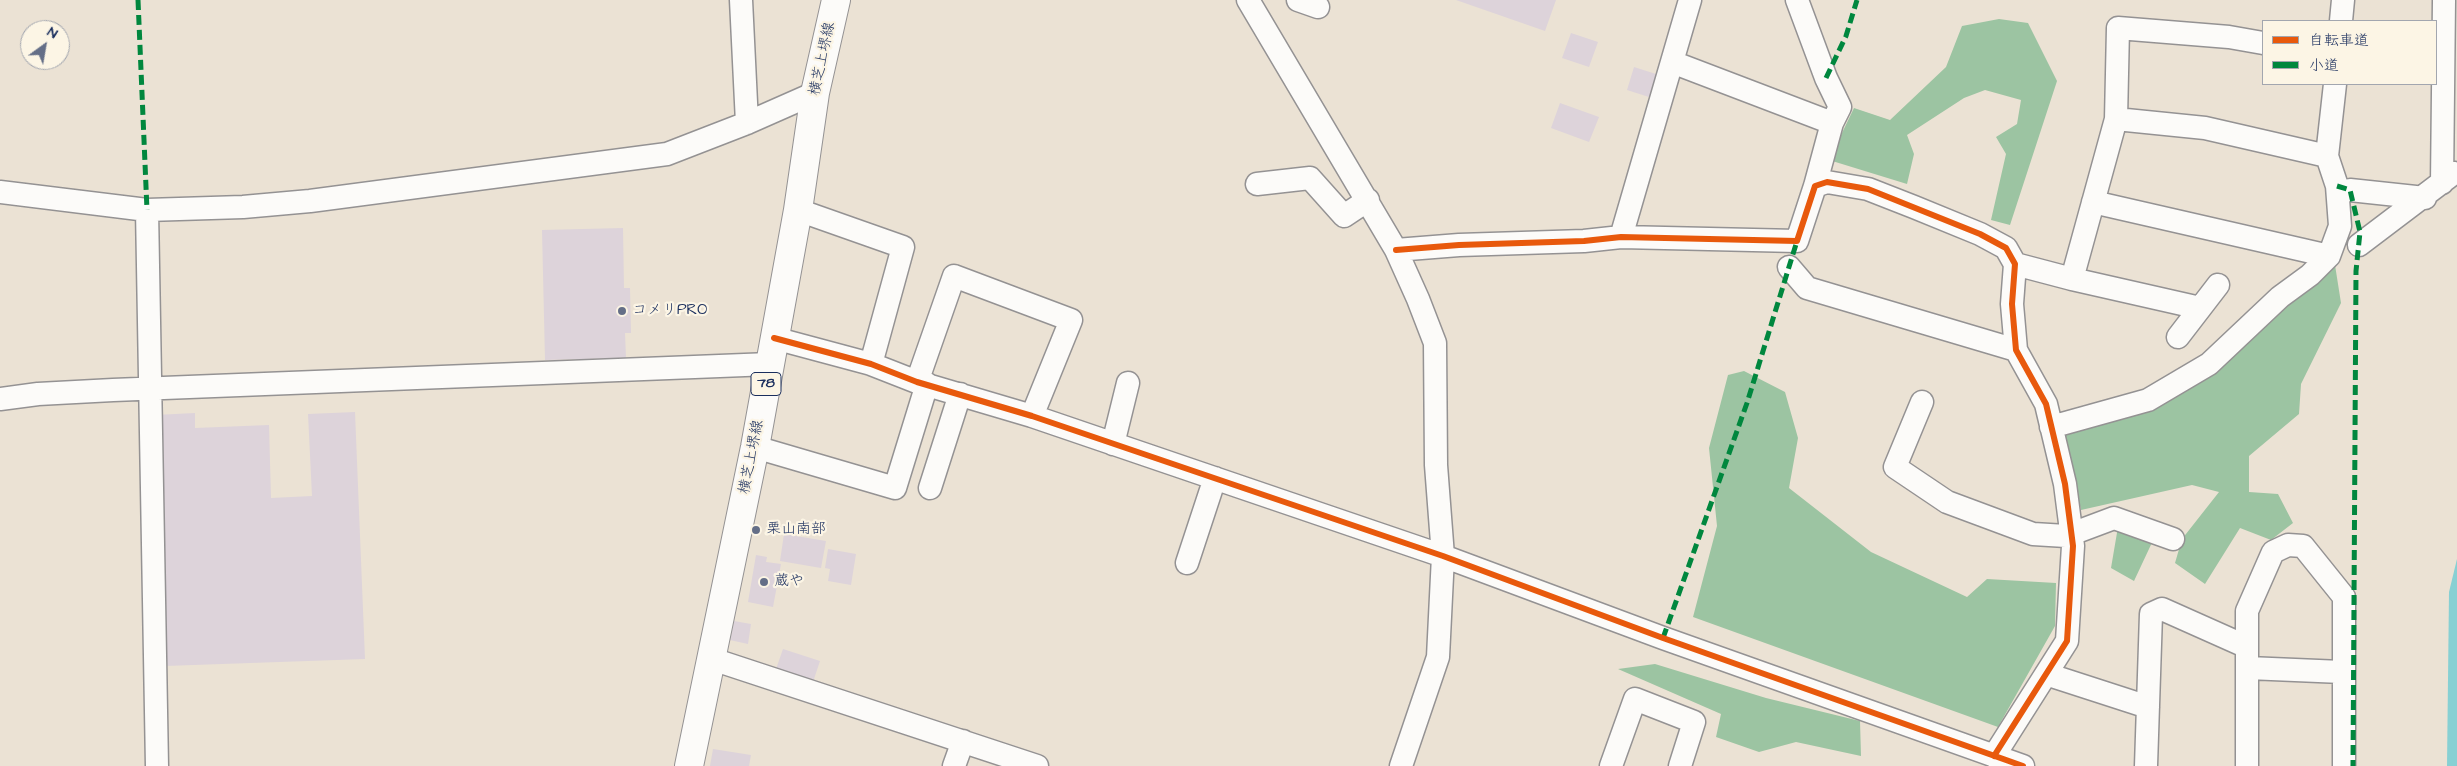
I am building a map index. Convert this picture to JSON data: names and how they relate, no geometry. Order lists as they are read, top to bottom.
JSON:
{
  "streets": {
    "main road": ["横芝上堺線", "78"]
  },
  "places": ["コメリPRO", "栗山南部", "蔵や"],
  "legend": ["自転車道", "小道"],
  "north": "top right"
}
